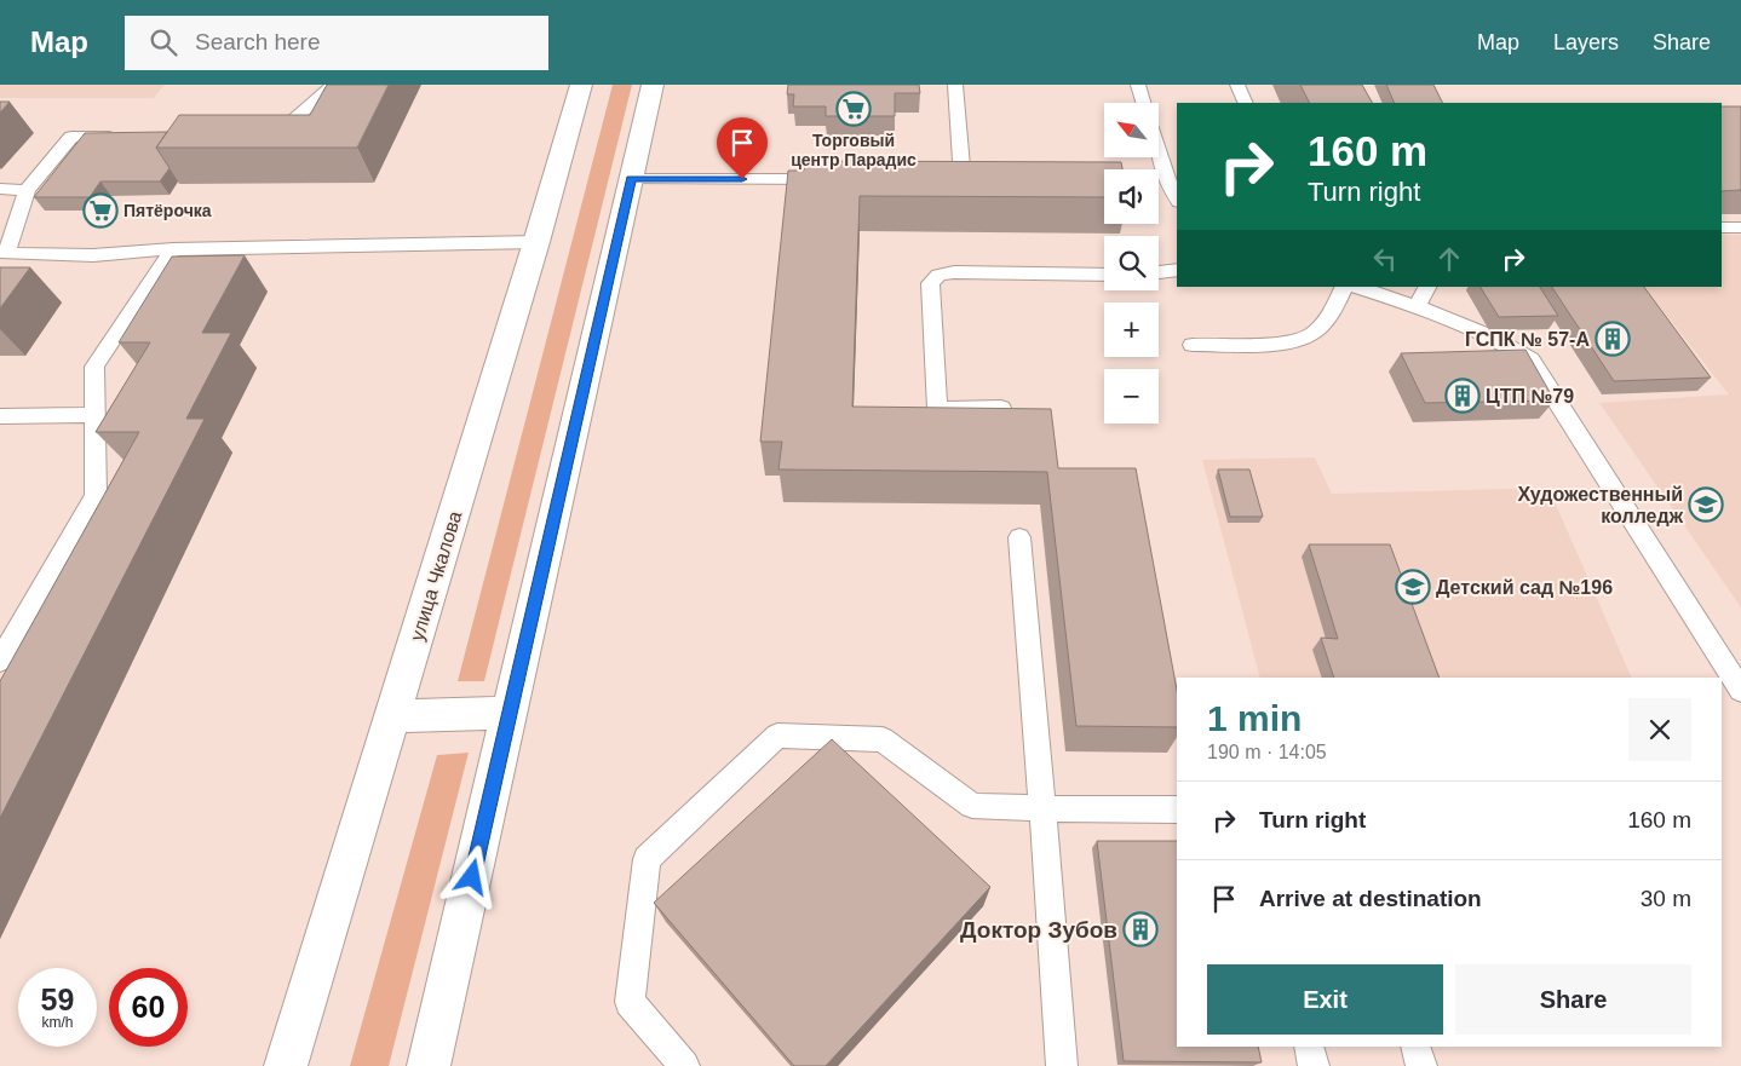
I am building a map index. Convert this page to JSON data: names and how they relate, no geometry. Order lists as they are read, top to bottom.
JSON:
{
  "streets": {
    "main road": ["улица Чкалова"]
  },
  "places": {
    "supermarket": ["Торговый центр Парадис", "Пятёрочка"],
    "building": ["ГСПК № 57-А", "ЦТП №79", "Доктор Зубов"],
    "school or university": ["Художественный колледж", "Детский сад №196"]
  },
  "north": "top left",
  "page": {
    "header": "Map",
    "search": "Search here",
    "nav": ["Map", "Layers", "Share"],
    "map_buttons": ["+", "−"],
    "turn": ["160 m", "Turn right"],
    "heading": ["1 min", "190 m · 14:05"],
    "list": [
      {
        "name": "Turn right",
        "value": "160 m"
      },
      {
        "name": "Arrive at destination",
        "value": "30 m"
      }
    ],
    "buttons": ["Exit", "Share"],
    "speed": "59 km/h",
    "limit": "60"
  }
}
